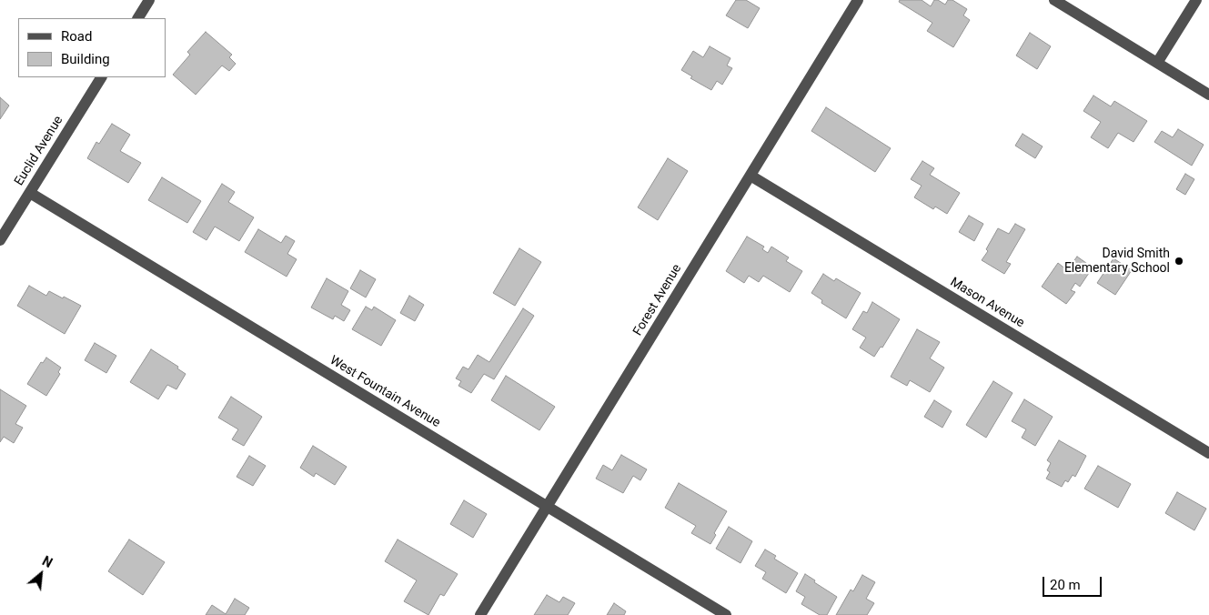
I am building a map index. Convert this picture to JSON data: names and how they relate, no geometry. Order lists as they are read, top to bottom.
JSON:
{
  "streets": {
    "street": [
      "Euclid Avenue",
      "Forest Avenue",
      "Mason Avenue",
      "West Fountain Avenue"
    ]
  },
  "crossings": [
    ["Euclid Avenue", "West Fountain Avenue"],
    ["Forest Avenue", "Mason Avenue"],
    ["Forest Avenue", "West Fountain Avenue"]
  ],
  "places": ["David Smith Elementary School"],
  "legend": ["Road", "Building"],
  "scale_bar": "20 m",
  "north": "top right"
}
